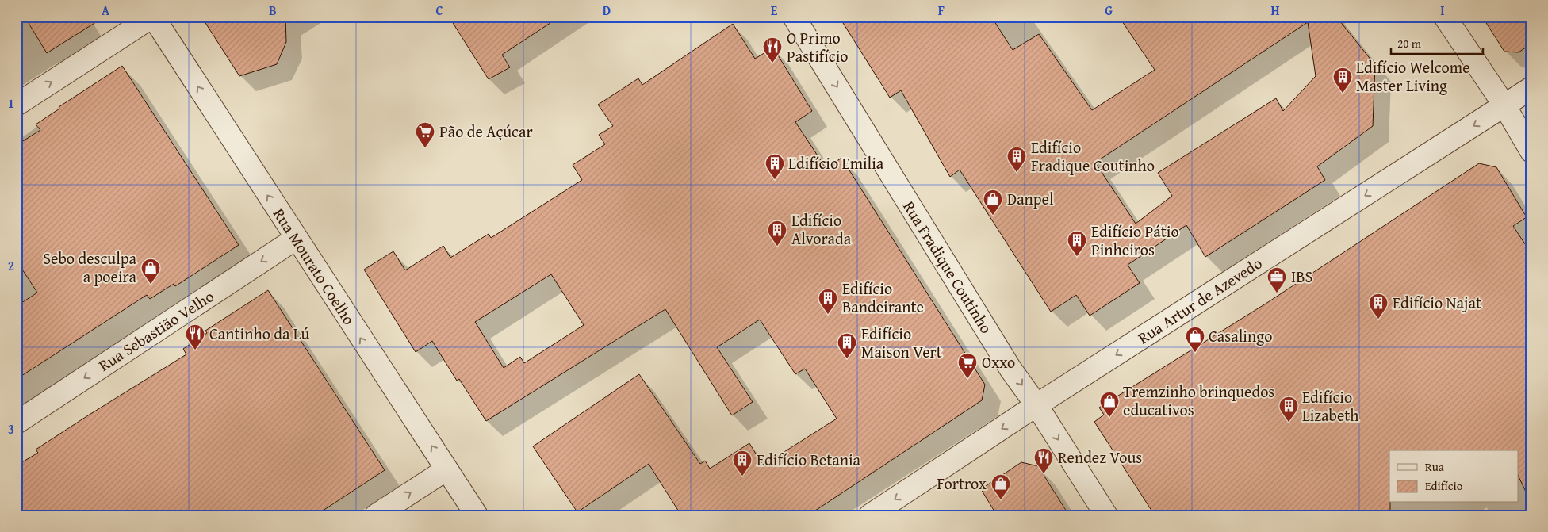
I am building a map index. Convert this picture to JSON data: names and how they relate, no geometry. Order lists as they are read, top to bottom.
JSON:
{
  "streets": {
    "street": [
      "Rua Mourato Coelho",
      "Rua Fradique Coutinho",
      "Rua Artur de Azevedo",
      "Rua Sebastião Velho"
    ]
  },
  "crossings": [
    ["Rua Mourato Coelho", "Rua Sebastião Velho"],
    ["Rua Fradique Coutinho", "Rua Artur de Azevedo"]
  ],
  "one_way": [
    "Rua Mourato Coelho",
    "Rua Fradique Coutinho",
    "Rua Artur de Azevedo",
    "Rua Sebastião Velho"
  ],
  "places": {
    "restaurant": ["O Primo Pastifício", "Cantinho da Lú", "Rendez Vous"],
    "building": [
      "Edifício Welcome Master Living",
      "Edifício Fradique Coutinho",
      "Edifício Emilia",
      "Edifício Alvorada",
      "Edifício Pátio Pinheiros",
      "Edifício Bandeirante",
      "Edifício Najat",
      "Edifício Maison Vert",
      "Edifício Lizabeth",
      "Edifício Betania"
    ],
    "supermarket": ["Pão de Açúcar", "Oxxo"],
    "shop": [
      "Danpel",
      "Sebo desculpa a poeira",
      "Casalingo",
      "Tremzinho brinquedos educativos",
      "Fortrox"
    ],
    "office": ["IBS"]
  },
  "legend": ["Rua", "Edifício"],
  "scale_bar": "20 m",
  "grid": {
    "columns": [
      "A",
      "B",
      "C",
      "D",
      "E",
      "F",
      "G",
      "H",
      "I"
    ],
    "rows": ["1", "2", "3"]
  }
}
